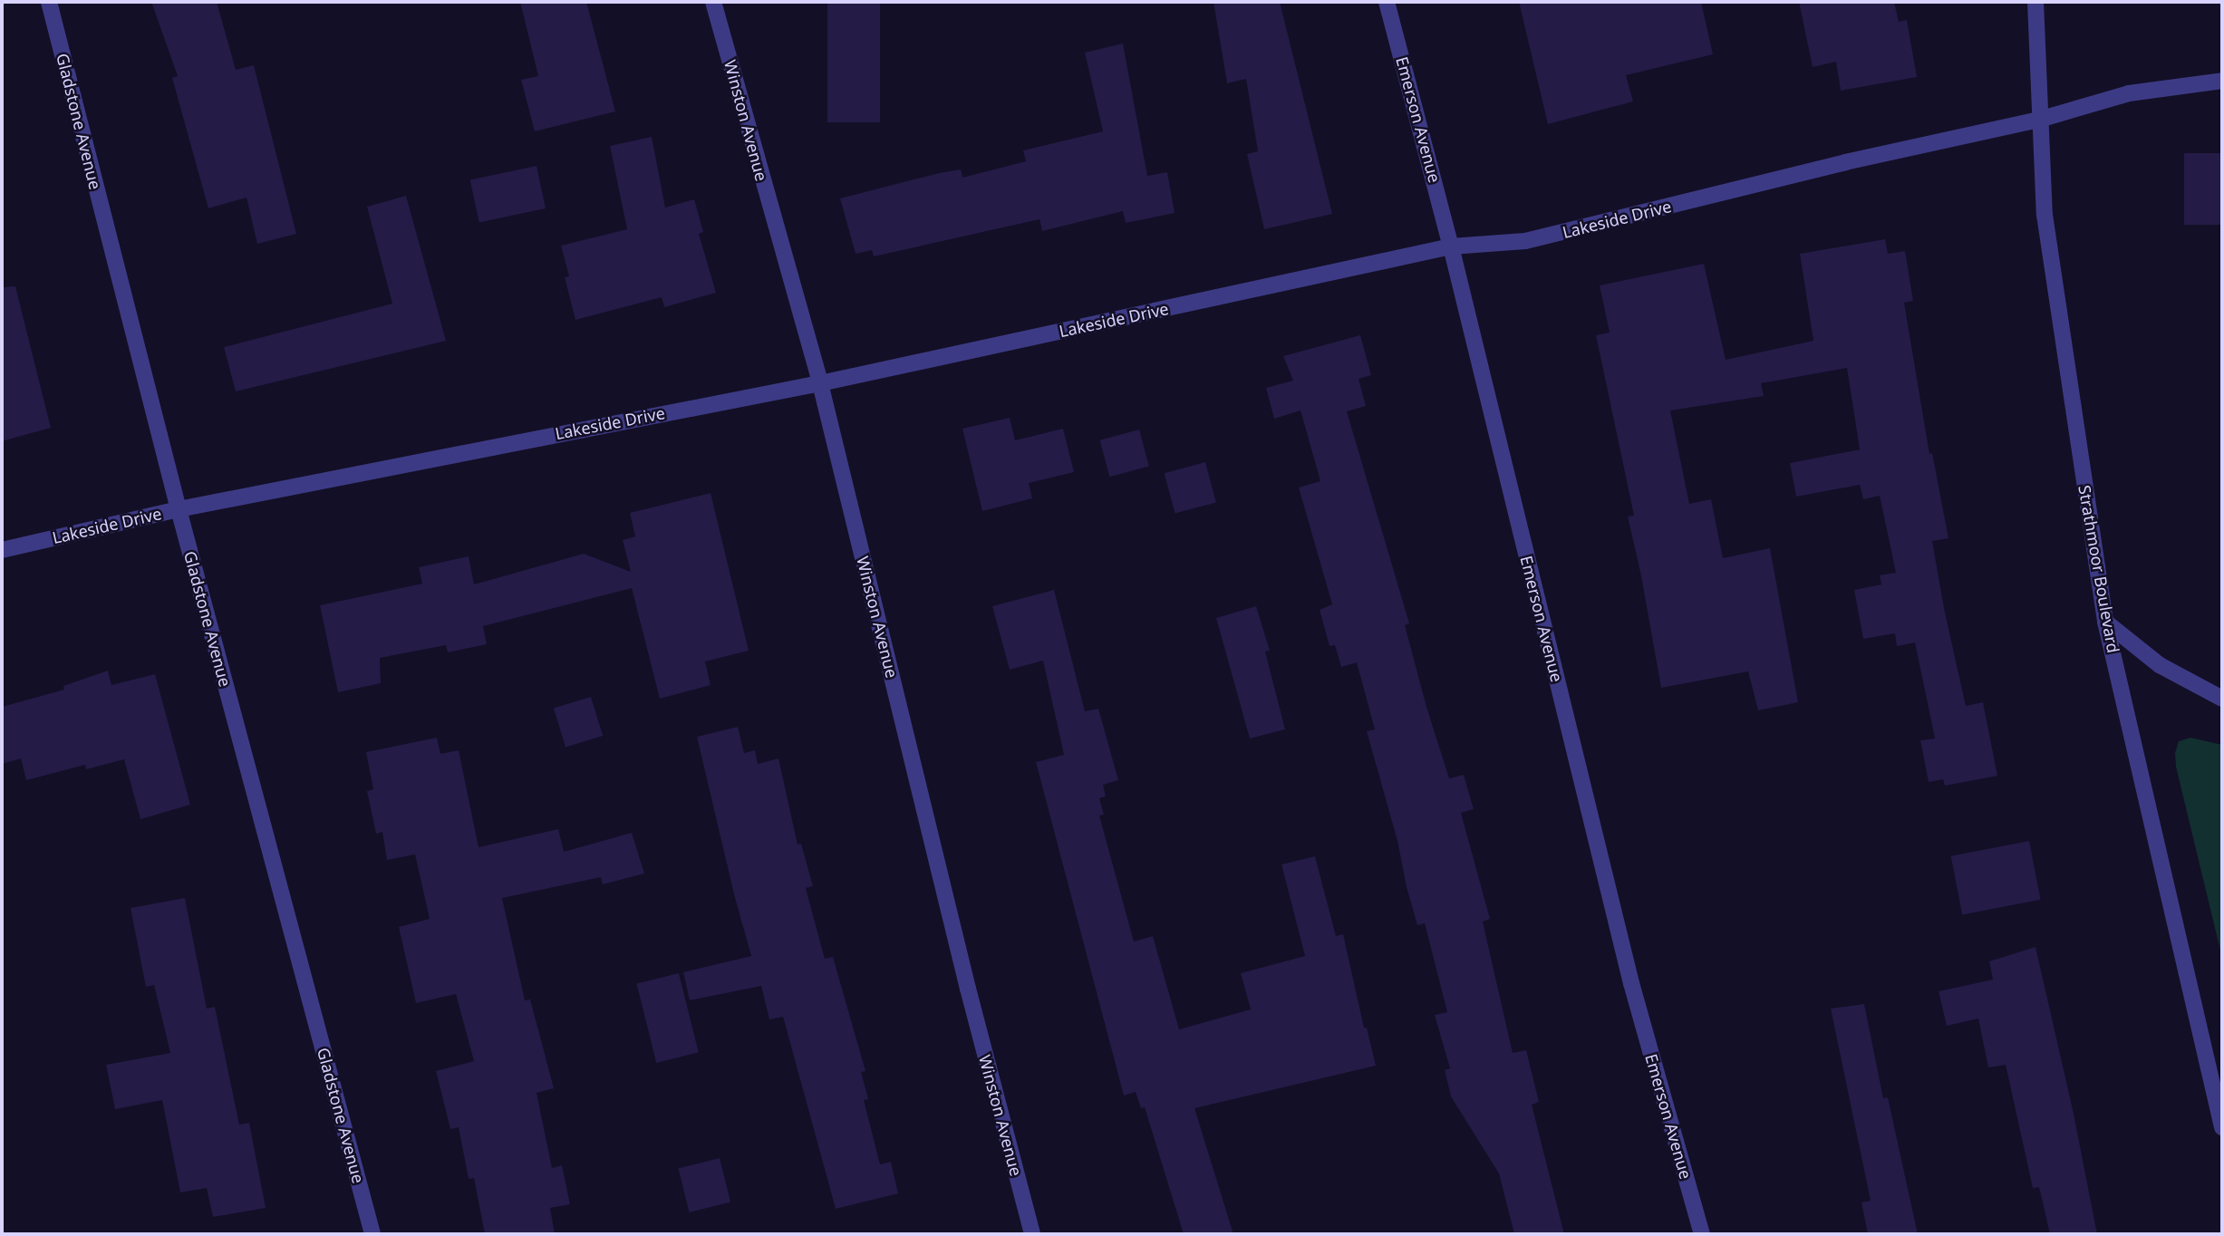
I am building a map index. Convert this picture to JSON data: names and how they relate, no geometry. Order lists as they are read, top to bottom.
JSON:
{
  "streets": {
    "street": [
      "Emerson Avenue",
      "Winston Avenue",
      "Gladstone Avenue",
      "Lakeside Drive",
      "Strathmoor Boulevard"
    ]
  },
  "crossings": [
    ["Emerson Avenue", "Lakeside Drive"],
    ["Winston Avenue", "Lakeside Drive"],
    ["Gladstone Avenue", "Lakeside Drive"],
    ["Lakeside Drive", "Strathmoor Boulevard"]
  ]
}
